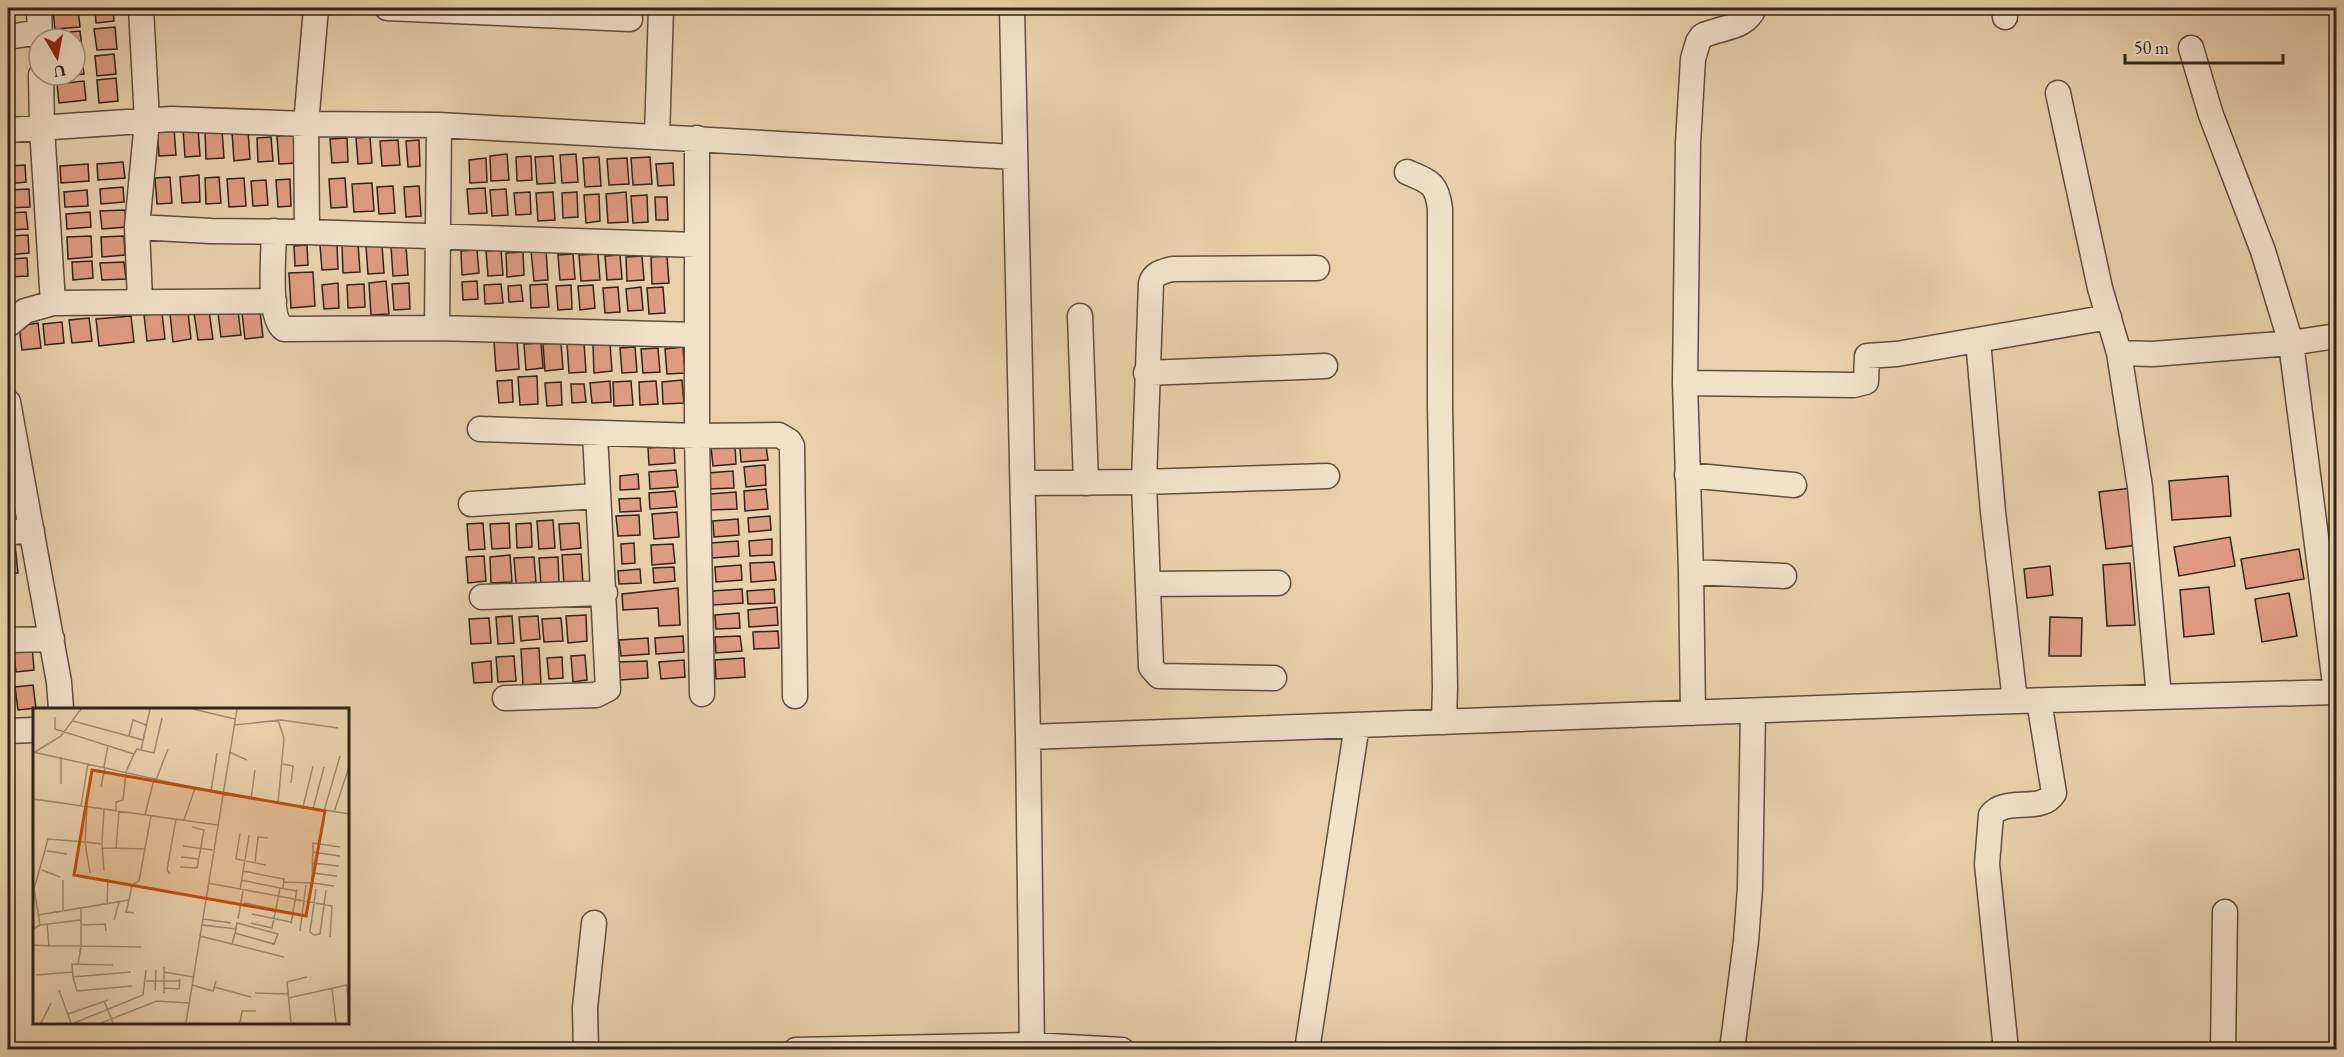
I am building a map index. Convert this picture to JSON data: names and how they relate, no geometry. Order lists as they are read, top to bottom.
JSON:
{
  "scale_bar": "50 m",
  "north": "bottom"
}
